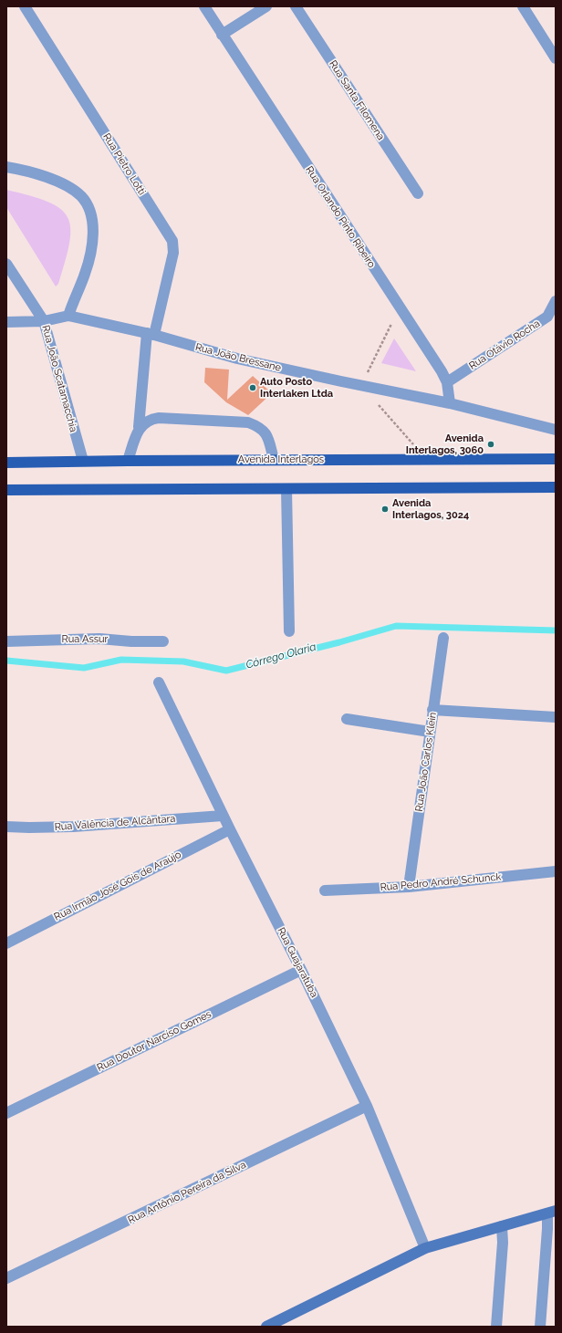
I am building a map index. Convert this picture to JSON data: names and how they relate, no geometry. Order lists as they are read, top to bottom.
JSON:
{
  "streets": {
    "main road": ["Avenida Interlagos"],
    "street": [
      "Rua Santa Filomena",
      "Rua Pietro Lotti",
      "Rua Orlando Pinto Ribeiro",
      "Rua Otávio Rocha",
      "Rua João Bressane",
      "Rua João Scatamacchia",
      "Rua Assur",
      "Rua João Carlos Klein",
      "Rua Valência de Alcântara",
      "Rua Pedro André Schunck",
      "Rua Irmão José Gois de Araújo",
      "Rua Guajaratuba",
      "Rua Doutor Narcíso Gomes",
      "Rua Antônio Pereira da Silva"
    ]
  },
  "crossings": [
    ["Rua Pietro Lotti", "Rua João Bressane"],
    ["Rua Pietro Lotti", "Avenida Interlagos"],
    ["Rua Orlando Pinto Ribeiro", "Rua Otávio Rocha"],
    ["Rua Orlando Pinto Ribeiro", "Rua João Bressane"],
    ["Rua João Bressane", "Rua João Scatamacchia"],
    ["Rua João Scatamacchia", "Avenida Interlagos"],
    ["Rua João Carlos Klein", "Rua Pedro André Schunck"],
    ["Rua Valência de Alcântara", "Rua Guajaratuba"],
    ["Rua Irmão José Gois de Araújo", "Rua Guajaratuba"],
    ["Rua Guajaratuba", "Rua Doutor Narcíso Gomes"],
    ["Rua Guajaratuba", "Rua Antônio Pereira da Silva"]
  ],
  "water": ["Córrego Olaria"],
  "places": ["Auto Posto Interlaken Ltda", "Avenida Interlagos, 3060", "Avenida Interlagos, 3024"]
}
